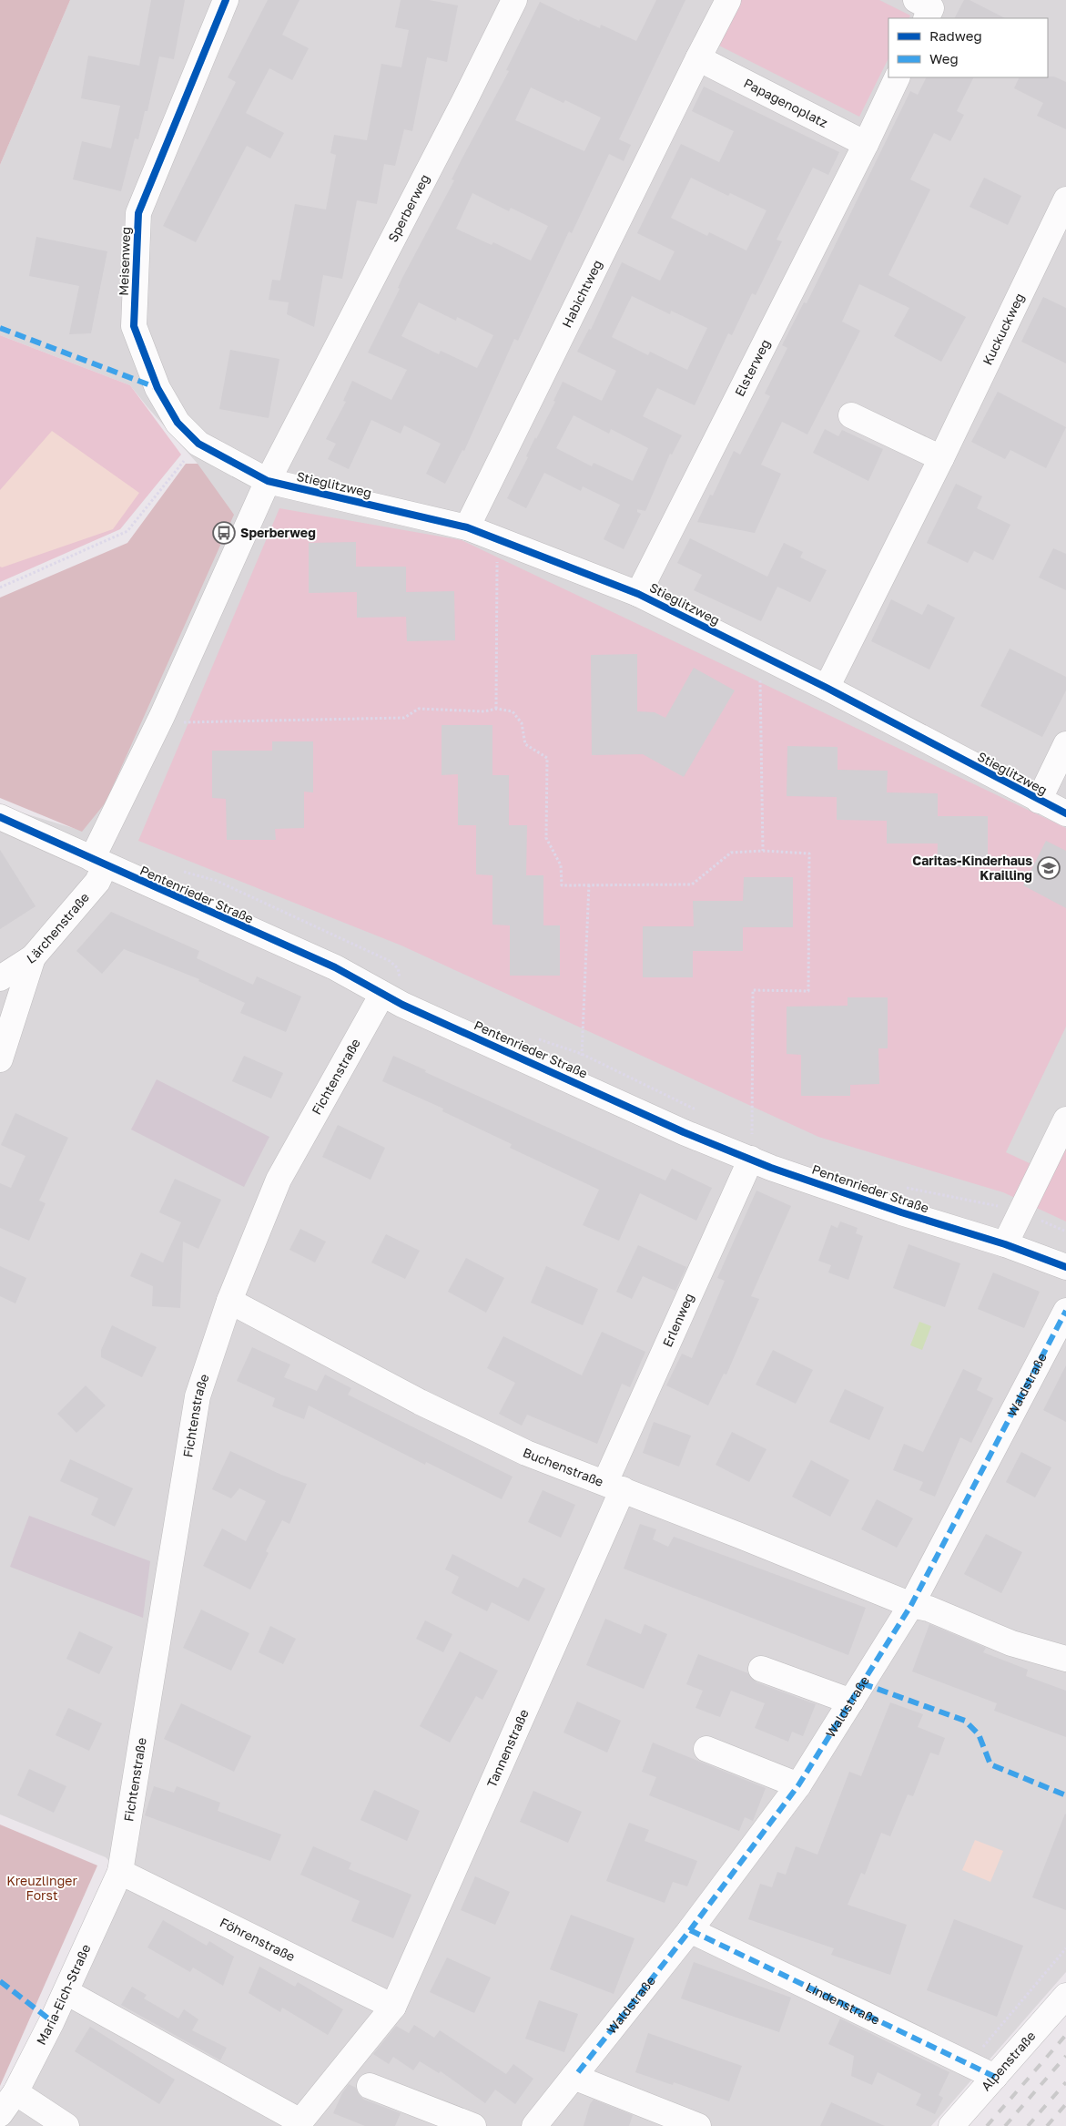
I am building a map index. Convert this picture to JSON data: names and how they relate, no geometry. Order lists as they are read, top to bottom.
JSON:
{
  "streets": {
    "street": [
      "Papagenoplatz",
      "Sperberweg",
      "Meisenweg",
      "Habichtweg",
      "Kuckuckweg",
      "Elsterweg",
      "Stieglitzweg",
      "Pentenrieder Straße",
      "Lärchenstraße",
      "Fichtenstraße",
      "Erlenweg",
      "Waldstraße",
      "Buchenstraße",
      "Tannenstraße",
      "Föhrenstraße",
      "Maria-Eich-Straße",
      "Lindenstraße",
      "Alpenstraße"
    ]
  },
  "crossings": [
    ["Papagenoplatz", "Habichtweg"],
    ["Papagenoplatz", "Elsterweg"],
    ["Sperberweg", "Meisenweg"],
    ["Sperberweg", "Stieglitzweg"],
    ["Sperberweg", "Pentenrieder Straße"],
    ["Sperberweg", "Lärchenstraße"],
    ["Meisenweg", "Stieglitzweg"],
    ["Habichtweg", "Stieglitzweg"],
    ["Kuckuckweg", "Stieglitzweg"],
    ["Elsterweg", "Stieglitzweg"],
    ["Pentenrieder Straße", "Lärchenstraße"],
    ["Pentenrieder Straße", "Fichtenstraße"],
    ["Pentenrieder Straße", "Erlenweg"],
    ["Fichtenstraße", "Buchenstraße"],
    ["Fichtenstraße", "Föhrenstraße"],
    ["Fichtenstraße", "Maria-Eich-Straße"],
    ["Erlenweg", "Buchenstraße"],
    ["Erlenweg", "Tannenstraße"],
    ["Waldstraße", "Buchenstraße"],
    ["Waldstraße", "Lindenstraße"],
    ["Buchenstraße", "Tannenstraße"],
    ["Tannenstraße", "Föhrenstraße"],
    ["Tannenstraße", "Maria-Eich-Straße"],
    ["Föhrenstraße", "Maria-Eich-Straße"],
    ["Lindenstraße", "Alpenstraße"]
  ],
  "parks": ["Kreuzlinger Forst"],
  "places": {
    "bus stop": ["Sperberweg"],
    "school or university": ["Caritas-Kinderhaus Krailling"]
  },
  "legend": ["Radweg", "Weg"]
}
